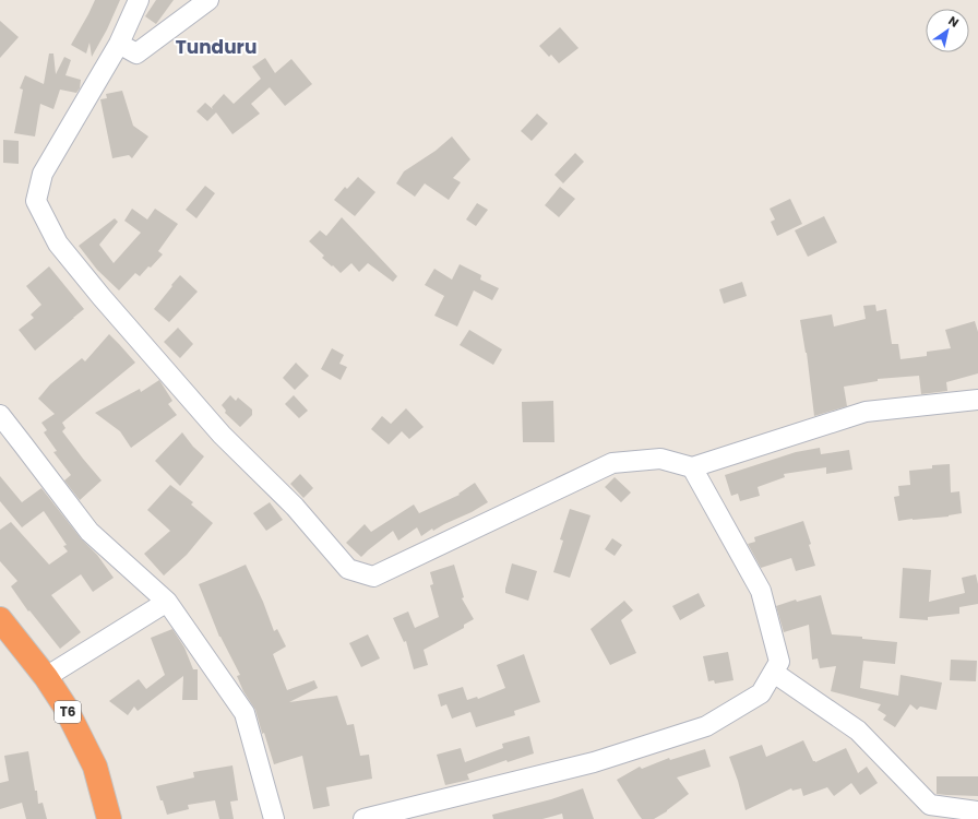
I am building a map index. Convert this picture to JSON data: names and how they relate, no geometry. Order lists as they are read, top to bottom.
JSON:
{
  "streets": {
    "highway": ["T6"]
  },
  "districts": ["Tunduru"],
  "north": "top right"
}
